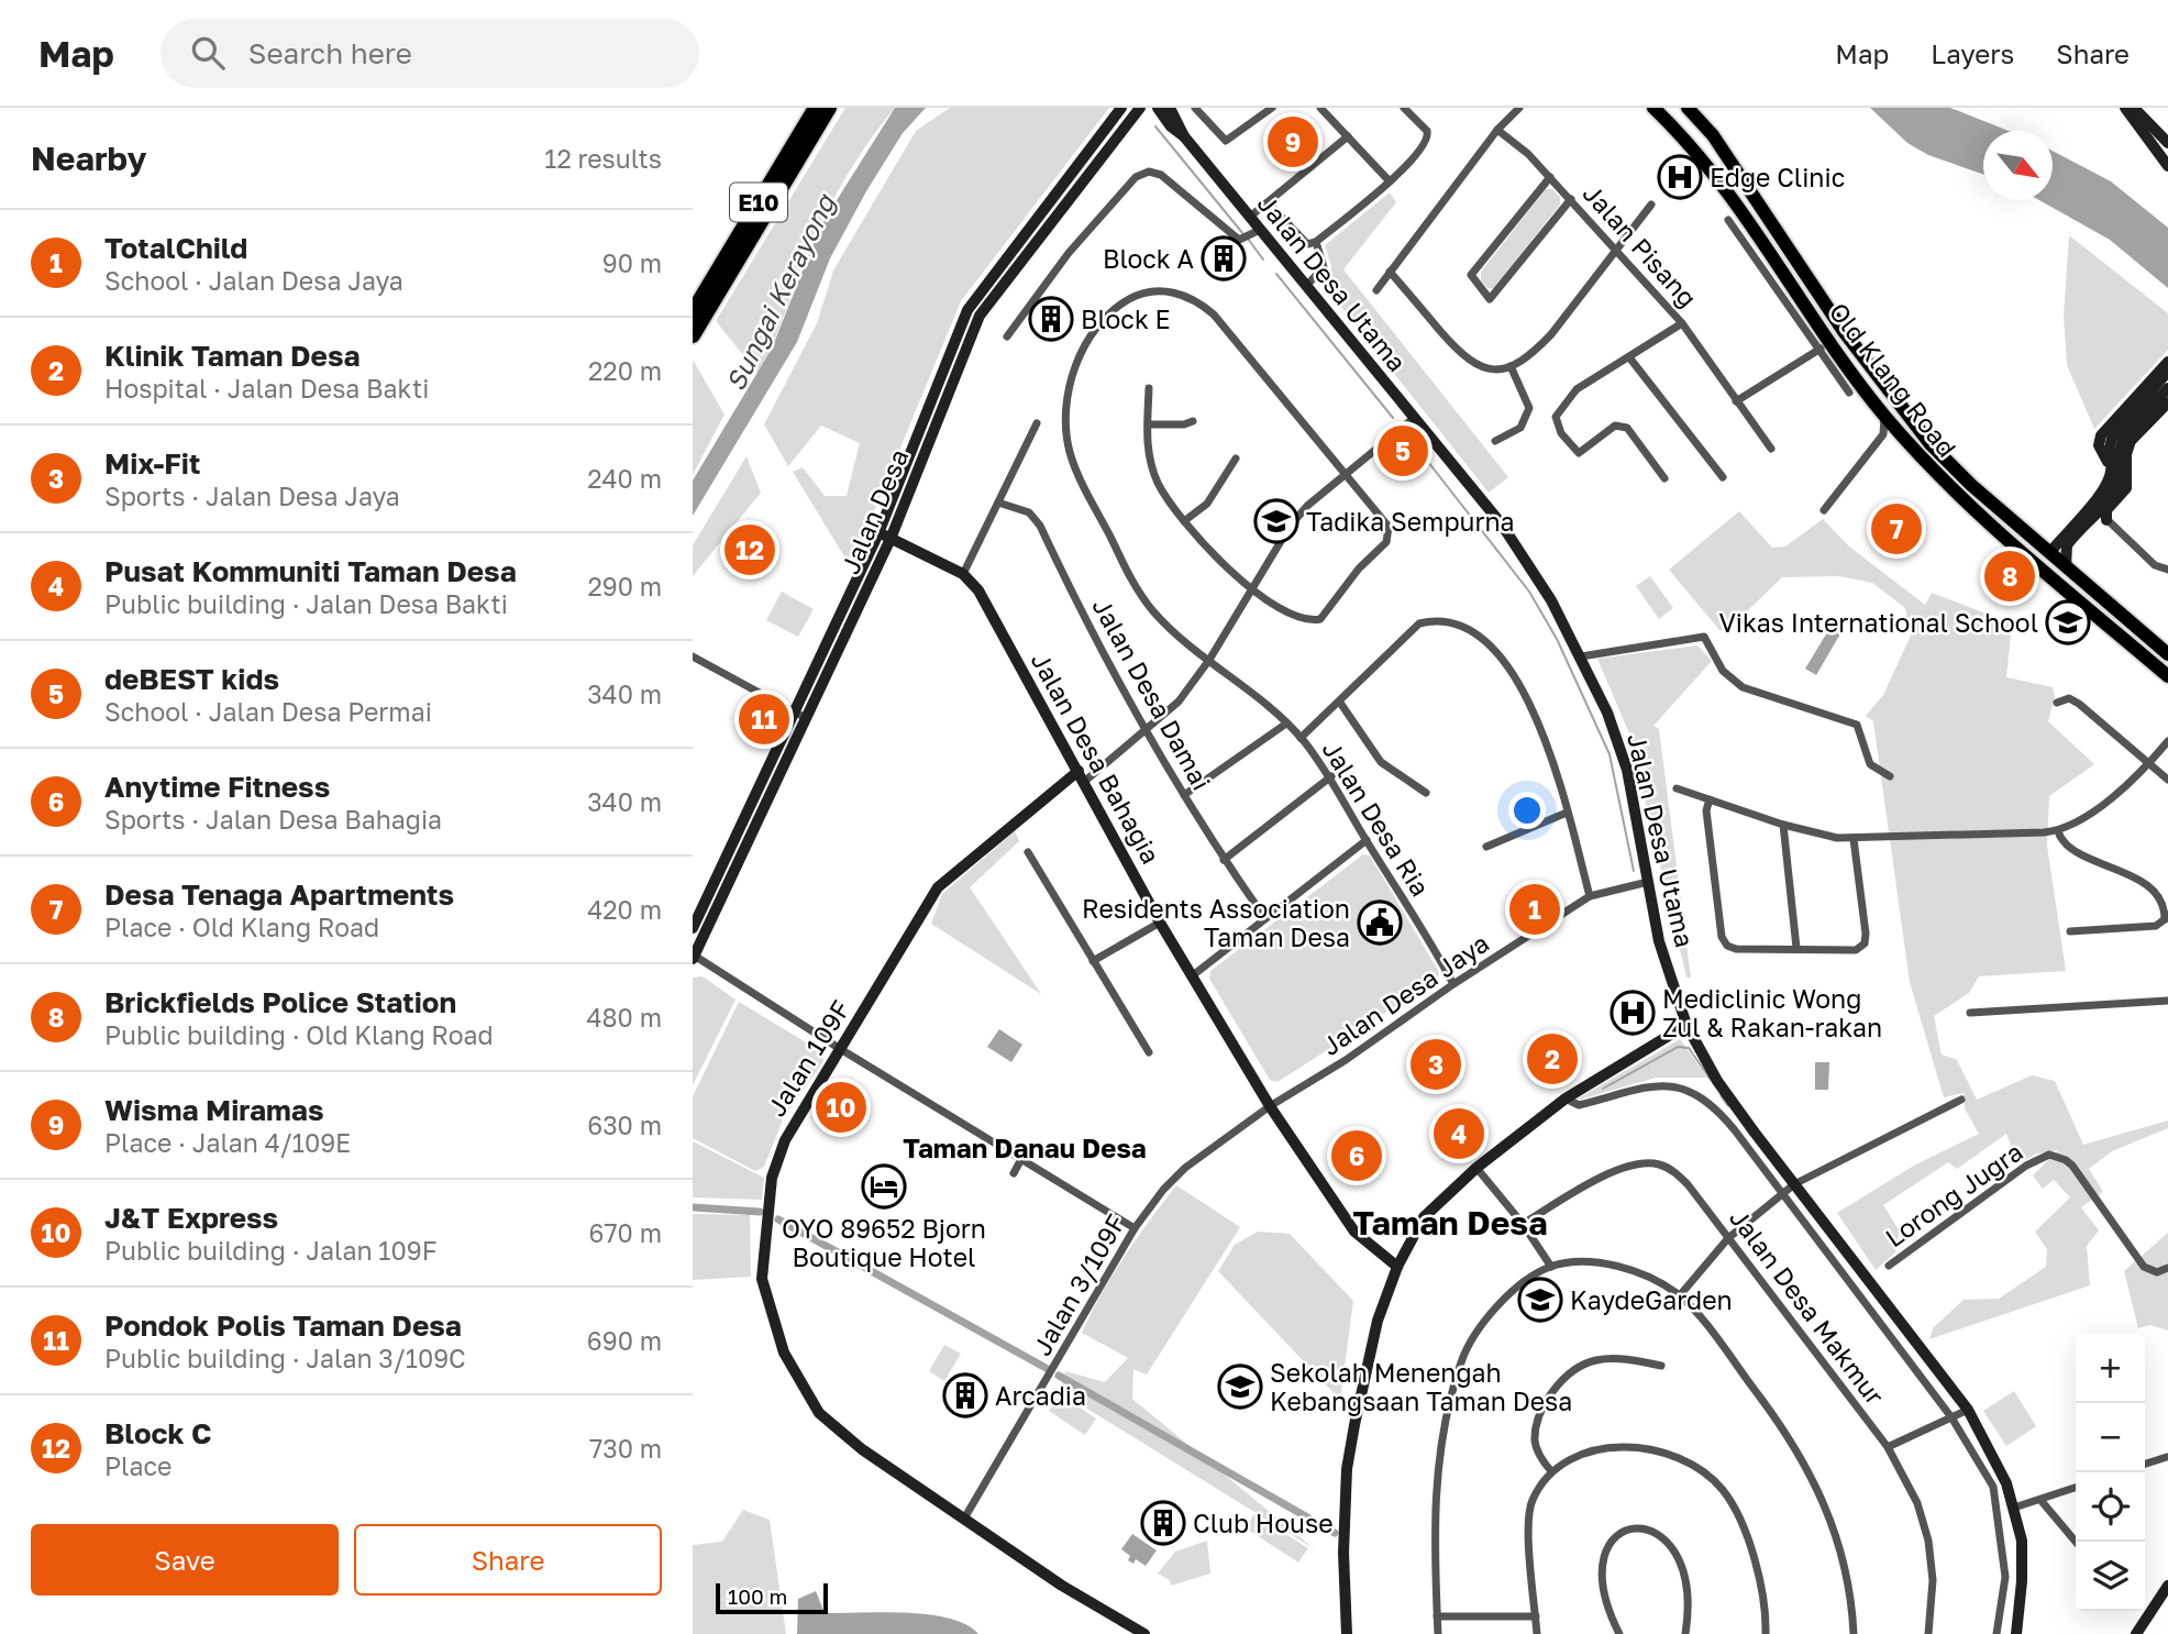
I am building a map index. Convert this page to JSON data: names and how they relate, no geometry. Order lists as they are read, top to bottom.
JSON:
{
  "streets": {
    "highway": ["E10"],
    "main road": ["Old Klang Road"],
    "street": [
      "Jalan Pisang",
      "Jalan Desa Utama",
      "Jalan Desa",
      "Jalan Desa Damai",
      "Jalan Desa Bahagia",
      "Jalan Desa Ria",
      "Jalan Desa Jaya",
      "Jalan 109F",
      "Lorong Jugra",
      "Jalan 3/109F",
      "Jalan Desa Makmur"
    ]
  },
  "crossings": [
    ["Jalan Desa Utama", "Jalan Desa Jaya"],
    ["Jalan Desa", "Jalan Desa Bahagia"],
    ["Jalan Desa Bahagia", "Jalan Desa Jaya"],
    ["Jalan Desa Bahagia", "Jalan 109F"],
    ["Jalan Desa Bahagia", "Jalan 3/109F"],
    ["Jalan Desa Ria", "Jalan Desa Jaya"],
    ["Jalan Desa Jaya", "Jalan 3/109F"],
    ["Jalan 109F", "Jalan 3/109F"]
  ],
  "districts": ["Taman Danau Desa", "Taman Desa"],
  "water": ["Sungai Kerayong"],
  "places": {
    "hospital": ["Edge Clinic", "Mediclinic Wong Zul & Rakan-rakan"],
    "building": [
      "Block A",
      "Block E",
      "Arcadia",
      "Club House"
    ],
    "school or university": [
      "Tadika Sempurna",
      "Vikas International School",
      "KaydeGarden",
      "Sekolah Menengah Kebangsaan Taman Desa"
    ],
    "public building": ["Residents Association Taman Desa"],
    "hotel": ["OYO 89652 Bjorn Boutique Hotel"]
  },
  "scale_bar": "100 m",
  "north": "bottom right",
  "page": {
    "header": "Map",
    "search": "Search here",
    "nav": ["Map", "Layers", "Share"],
    "heading": ["Nearby", "12 results"],
    "pins": [
      "9",
      "5",
      "7",
      "12",
      "8",
      "11",
      "1",
      "2",
      "3",
      "10",
      "4",
      "6"
    ],
    "list": [
      {
        "mark": "1",
        "name": "TotalChild",
        "note": "School · Jalan Desa Jaya",
        "value": "90 m"
      },
      {
        "mark": "2",
        "name": "Klinik Taman Desa",
        "note": "Hospital · Jalan Desa Bakti",
        "value": "220 m"
      },
      {
        "mark": "3",
        "name": "Mix-Fit",
        "note": "Sports · Jalan Desa Jaya",
        "value": "240 m"
      },
      {
        "mark": "4",
        "name": "Pusat Kommuniti Taman Desa",
        "note": "Public building · Jalan Desa Bakti",
        "value": "290 m"
      },
      {
        "mark": "5",
        "name": "deBEST kids",
        "note": "School · Jalan Desa Permai",
        "value": "340 m"
      },
      {
        "mark": "6",
        "name": "Anytime Fitness",
        "note": "Sports · Jalan Desa Bahagia",
        "value": "340 m"
      },
      {
        "mark": "7",
        "name": "Desa Tenaga Apartments",
        "note": "Place · Old Klang Road",
        "value": "420 m"
      },
      {
        "mark": "8",
        "name": "Brickfields Police Station",
        "note": "Public building · Old Klang Road",
        "value": "480 m"
      },
      {
        "mark": "9",
        "name": "Wisma Miramas",
        "note": "Place · Jalan 4/109E",
        "value": "630 m"
      },
      {
        "mark": "10",
        "name": "J&T Express",
        "note": "Public building · Jalan 109F",
        "value": "670 m"
      },
      {
        "mark": "11",
        "name": "Pondok Polis Taman Desa",
        "note": "Public building · Jalan 3/109C",
        "value": "690 m"
      },
      {
        "mark": "12",
        "name": "Block C",
        "note": "Place",
        "value": "730 m"
      }
    ],
    "map_buttons": ["+", "−"],
    "buttons": ["Save", "Share"],
    "scale": "100 m"
  }
}
